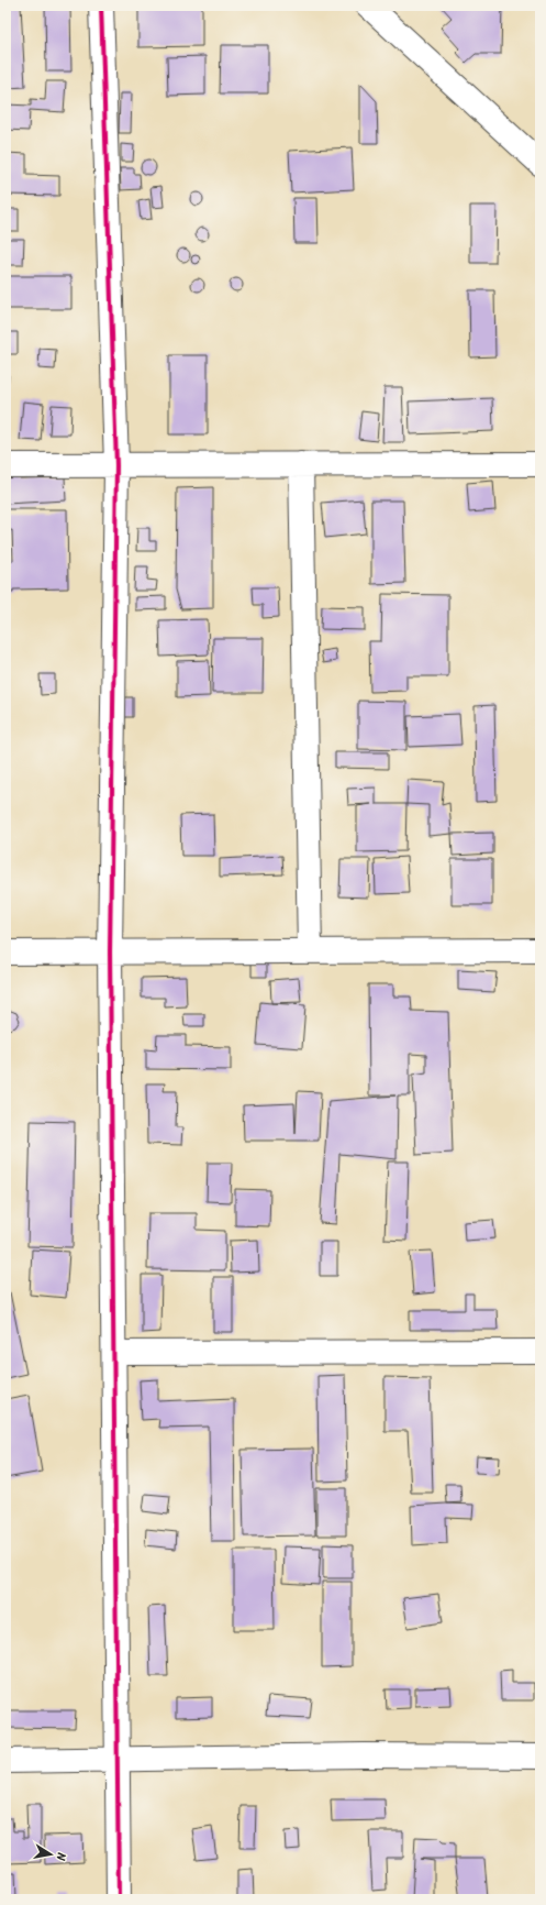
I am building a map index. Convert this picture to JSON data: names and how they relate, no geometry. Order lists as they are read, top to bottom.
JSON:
{
  "north": "right"
}
